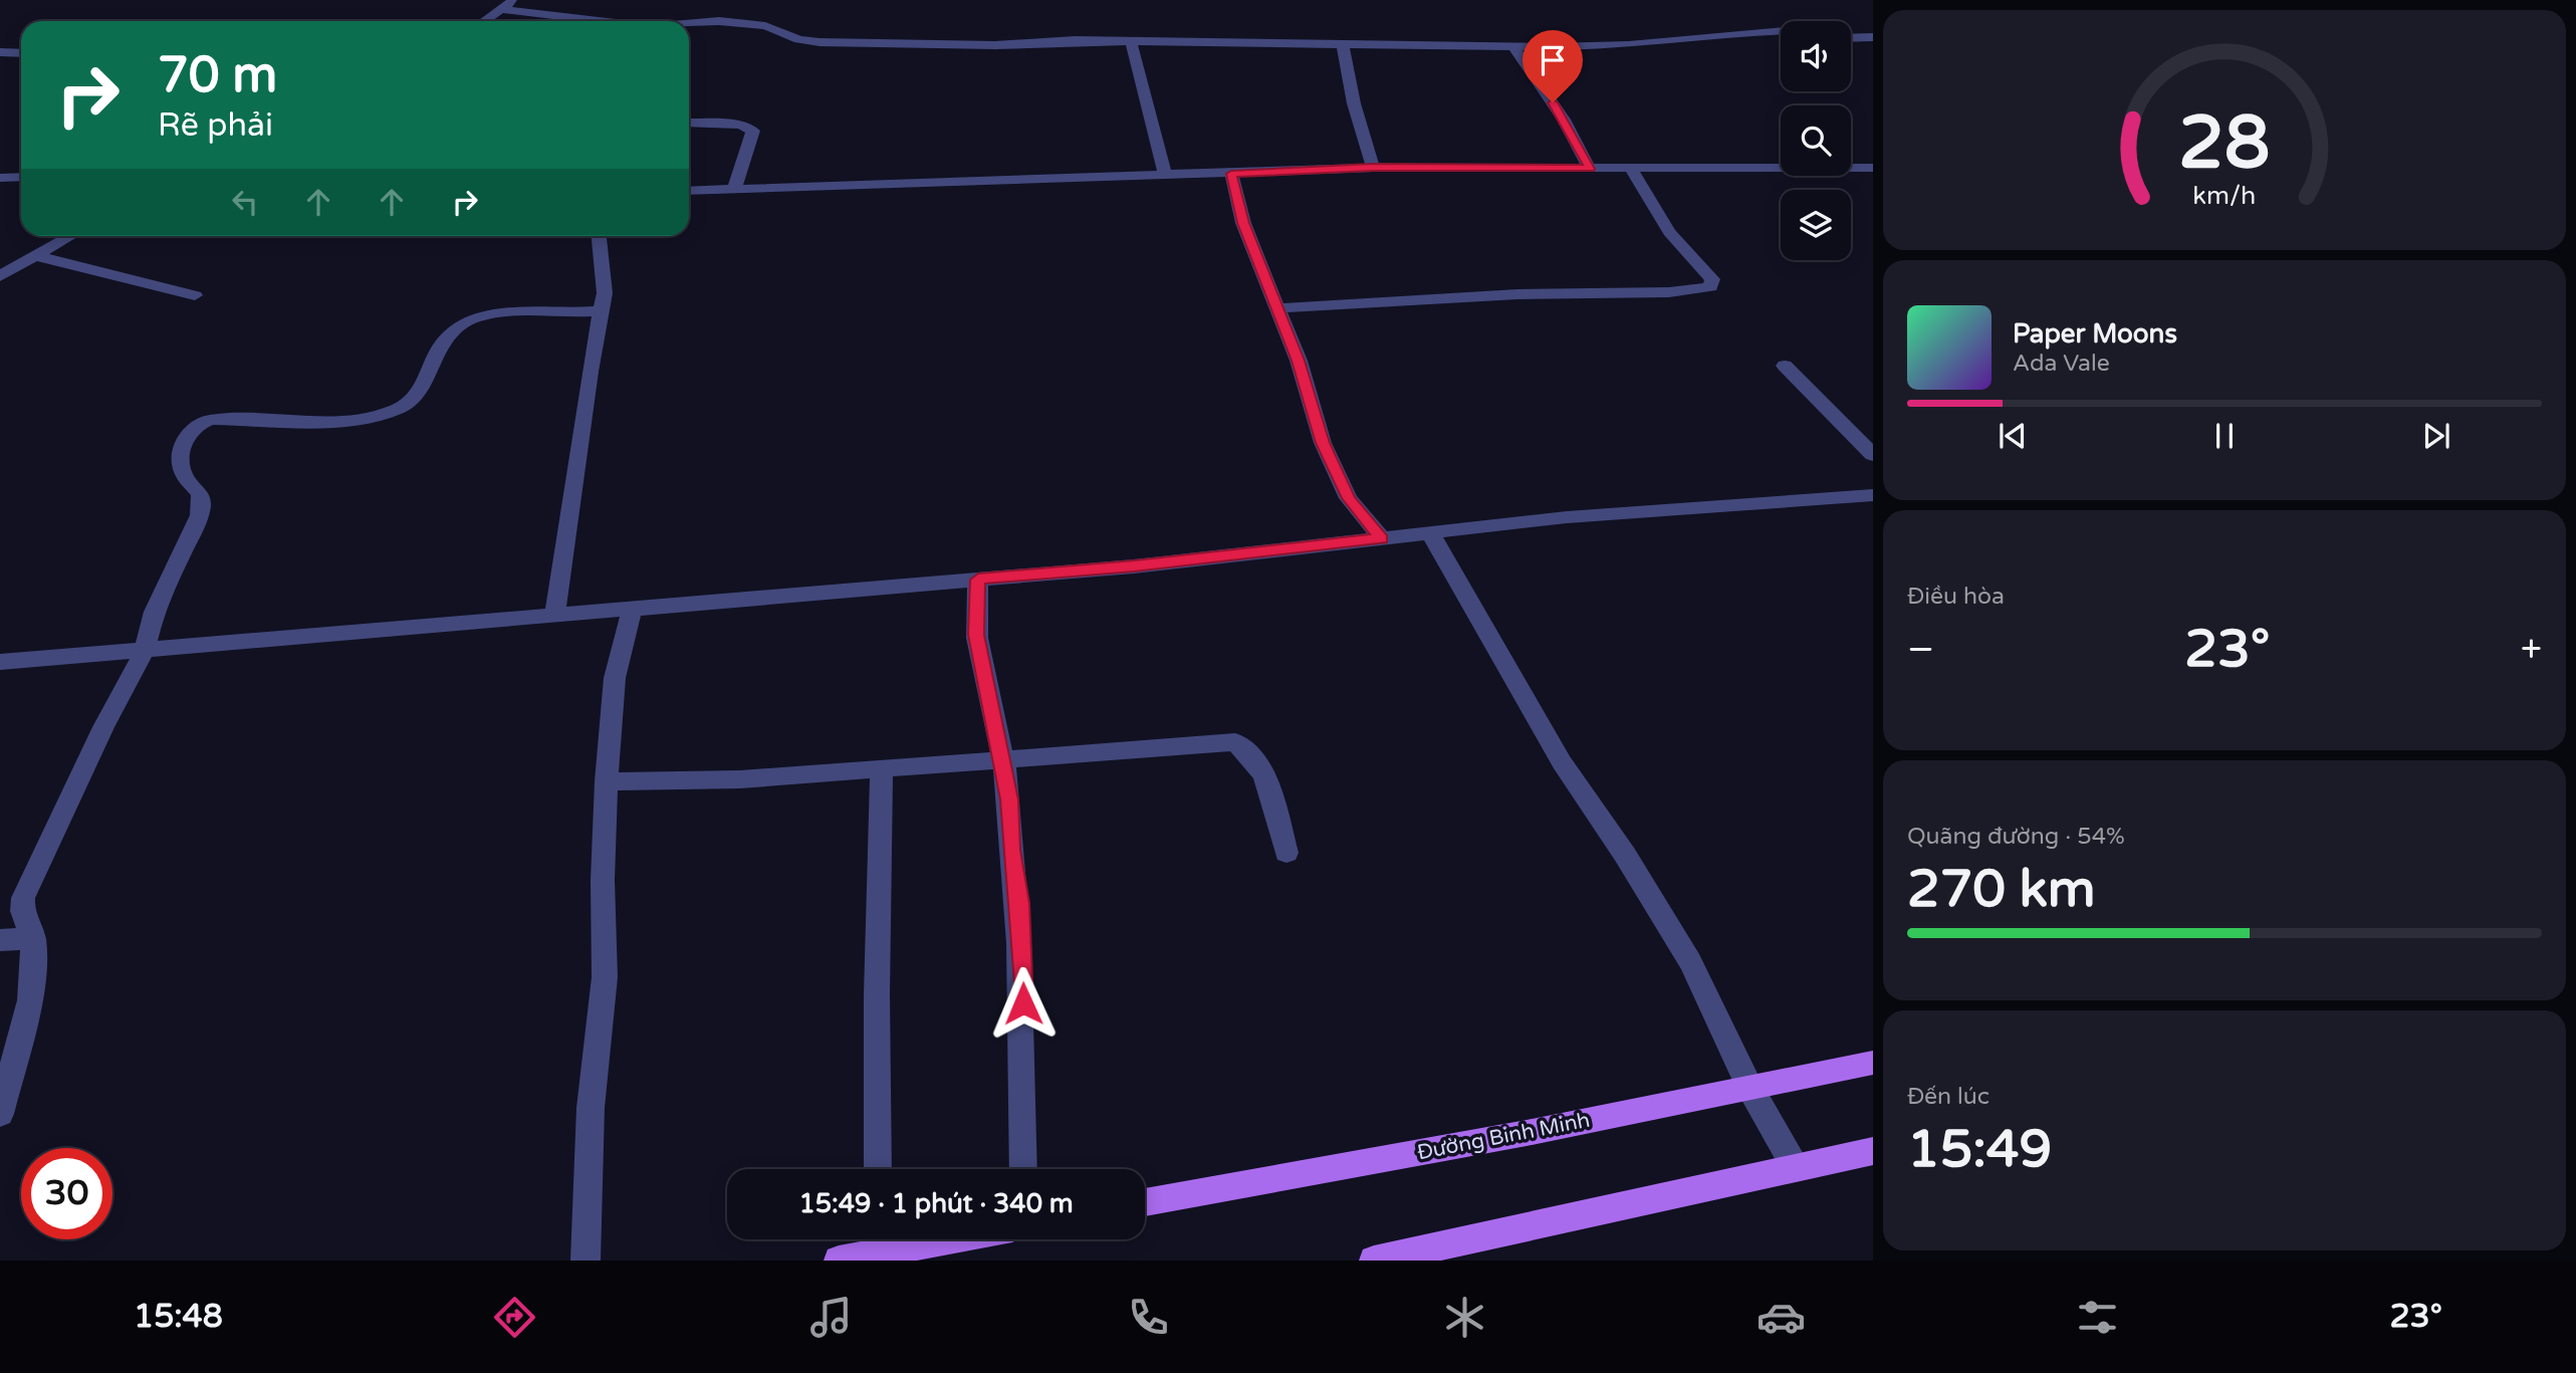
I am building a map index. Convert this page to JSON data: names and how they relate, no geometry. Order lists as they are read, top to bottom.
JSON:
{
  "streets": {
    "main road": ["Đường Binh Minh"]
  },
  "page": {
    "turn": ["70 m", "Rẽ phải"],
    "song": ["Paper Moons", "Ada Vale"],
    "tile": [
      "Điều hòa",
      ["Quãng đường · 54%", "270 km"],
      ["Đến lúc", "15:49"]
    ],
    "heat": ["−", "23°", "+"],
    "limit": "30",
    "trip": "15:49 · 1 phút · 340 m",
    "tabs": ["15:48", "23°"],
    "gauge": ["28", "km/h"]
  }
}
